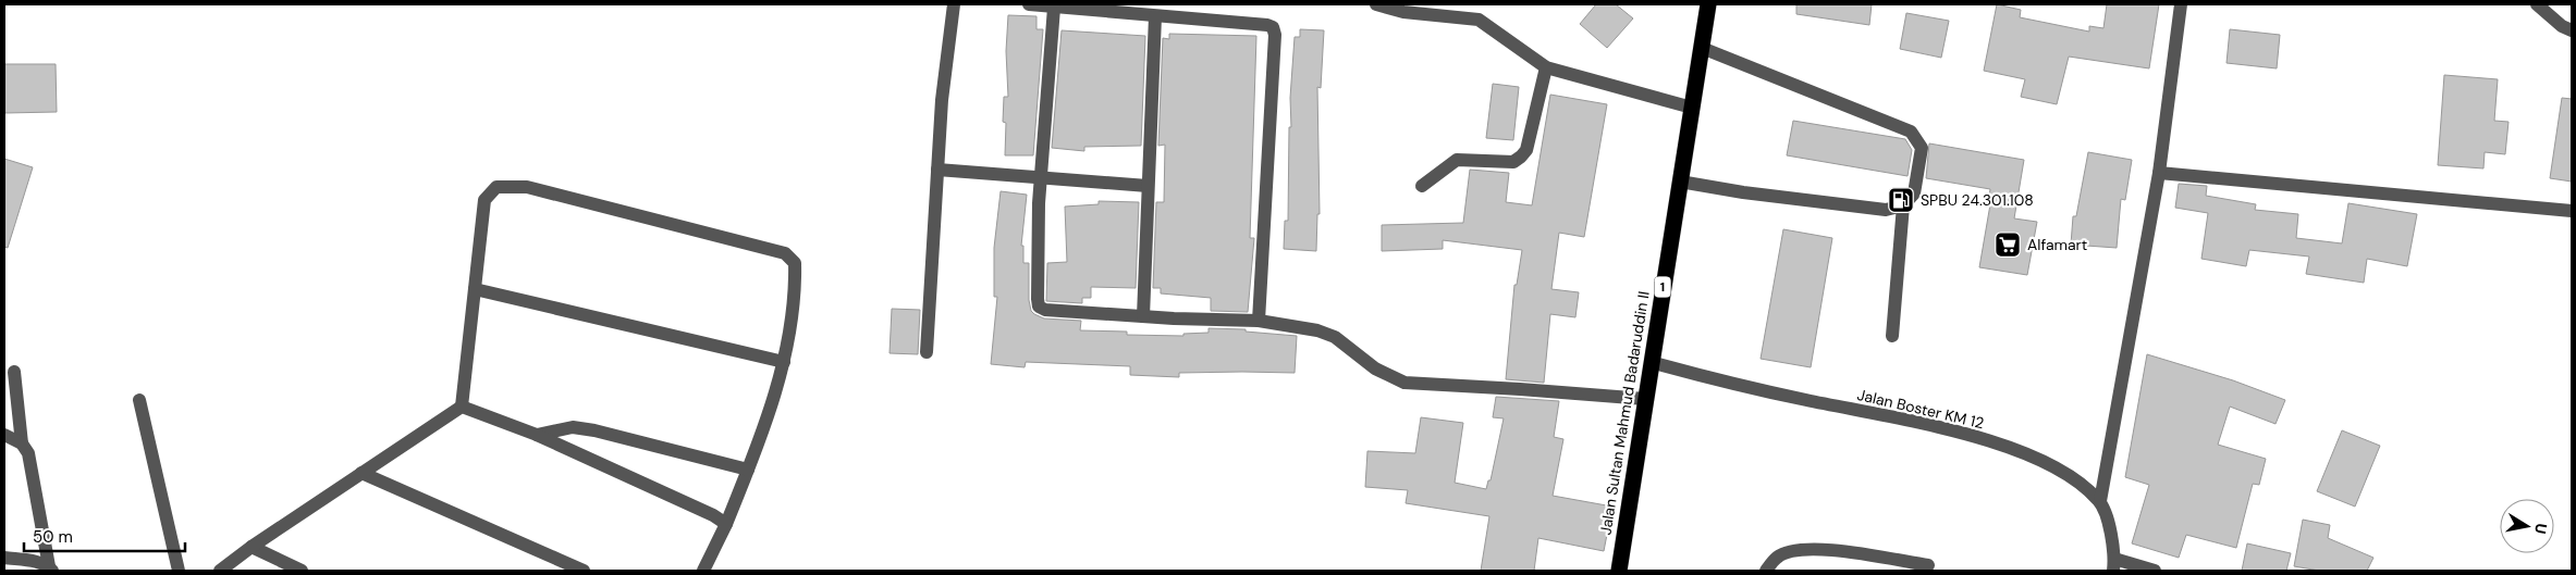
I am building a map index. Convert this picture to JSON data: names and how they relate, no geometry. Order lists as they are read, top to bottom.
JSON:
{
  "streets": {
    "highway": ["1", "Jalan Sultan Mahmud Badaruddin II"],
    "street": ["Jalan Boster KM 12"]
  },
  "crossings": [
    ["Jalan Boster KM 12", "Jalan Sultan Mahmud Badaruddin II"]
  ],
  "places": {
    "fuel station": ["SPBU 24.301.108"],
    "supermarket": ["Alfamart"]
  },
  "scale_bar": "50 m",
  "north": "right"
}
